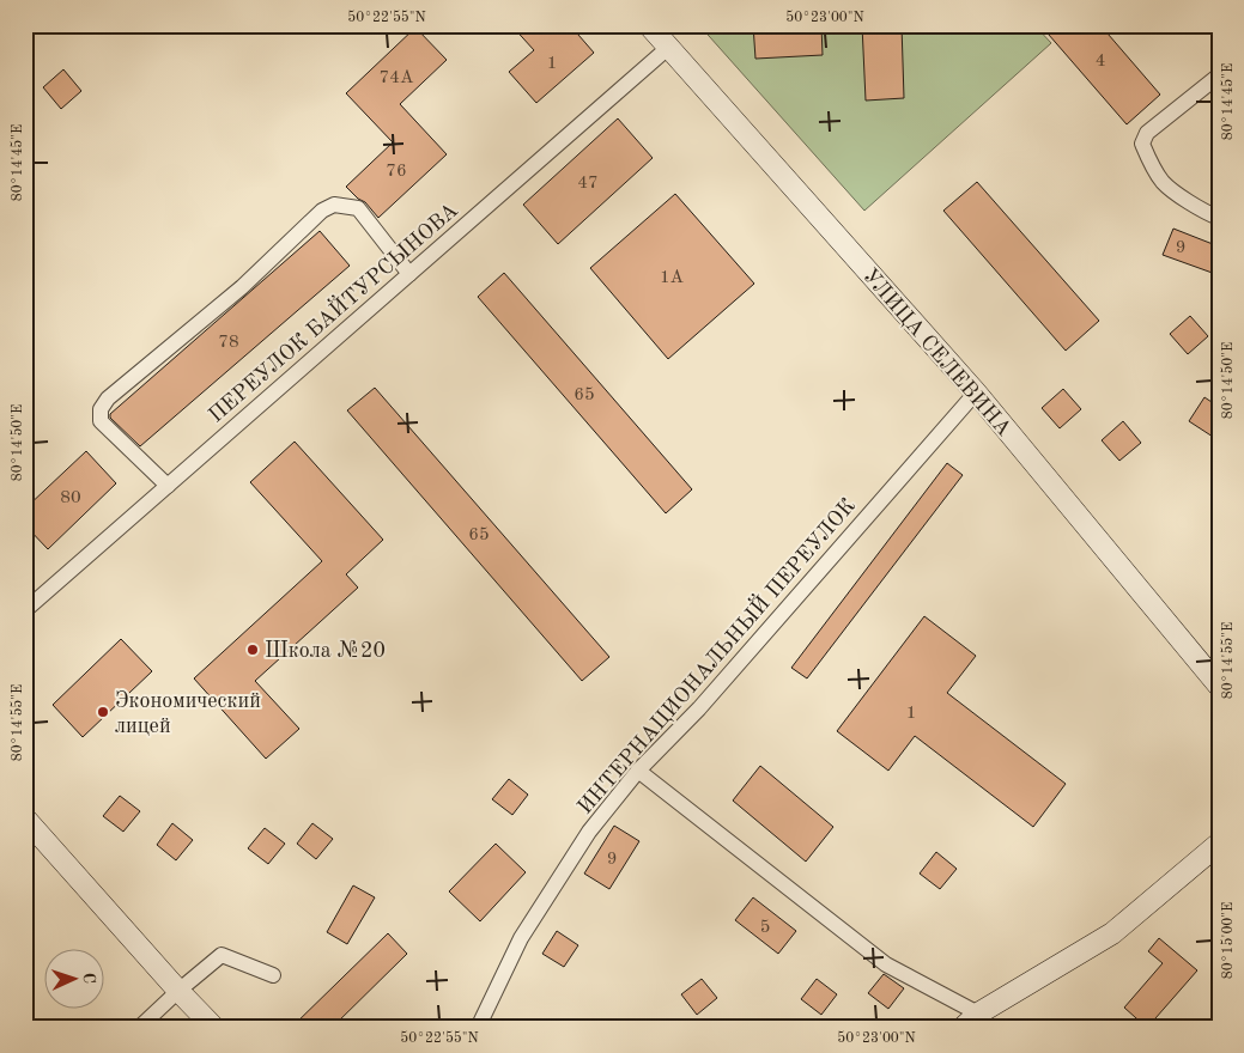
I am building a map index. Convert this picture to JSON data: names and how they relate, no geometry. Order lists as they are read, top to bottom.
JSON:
{
  "streets": {
    "street": ["ПЕРЕУЛОК БАЙТУРСЫНОВА", "УЛИЦА СЕЛЕВИНА", "ИНТЕРНАЦИОНАЛЬНЫЙ ПЕРЕУЛОК"]
  },
  "crossings": [
    ["ПЕРЕУЛОК БАЙТУРСЫНОВА", "УЛИЦА СЕЛЕВИНА"],
    ["УЛИЦА СЕЛЕВИНА", "ИНТЕРНАЦИОНАЛЬНЫЙ ПЕРЕУЛОК"]
  ],
  "places": ["Школа №20", "Экономический лицей"],
  "house_numbers": [
    "4",
    "1",
    "74А",
    "76",
    "47",
    "9",
    "1А",
    "78",
    "65",
    "80",
    "65",
    "1",
    "9",
    "5"
  ],
  "north": "right",
  "coordinates": [
    "50°22'55\"N",
    "50°23'00\"N",
    "80°14'45\"E",
    "80°14'50\"E",
    "80°14'55\"E",
    "80°15'00\"E"
  ]
}
